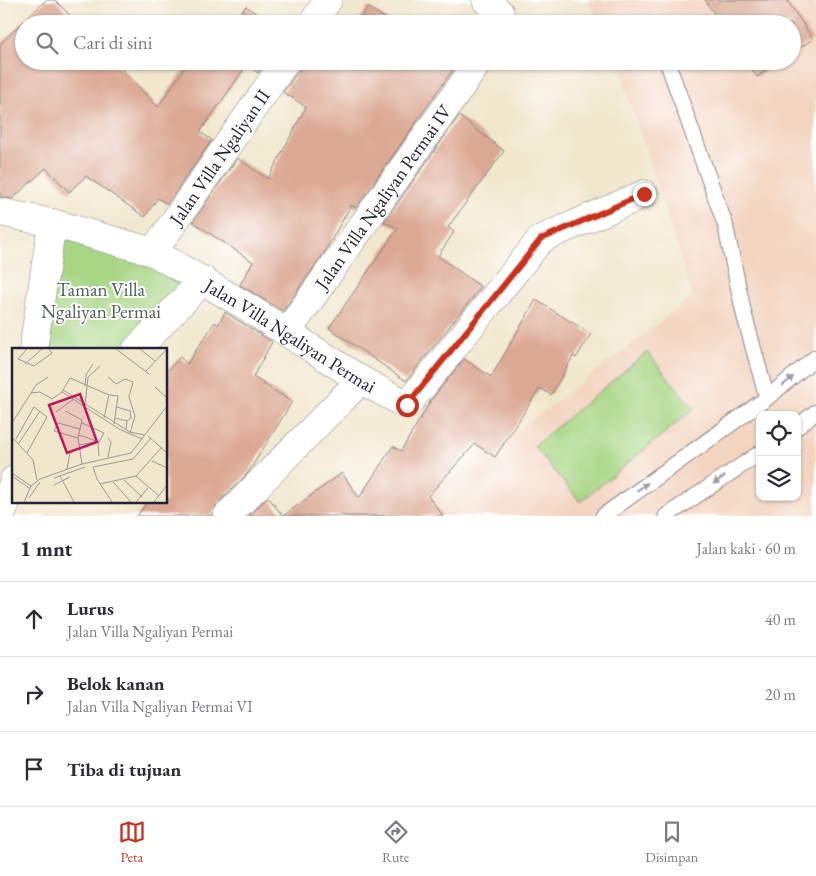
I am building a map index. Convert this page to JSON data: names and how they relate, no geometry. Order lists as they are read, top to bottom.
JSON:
{
  "streets": {
    "street": ["Jalan Villa Ngaliyan II", "Jalan Villa Ngaliyan Permai IV", "Jalan Villa Ngaliyan Permai"]
  },
  "crossings": [
    ["Jalan Villa Ngaliyan II", "Jalan Villa Ngaliyan Permai"],
    ["Jalan Villa Ngaliyan Permai IV", "Jalan Villa Ngaliyan Permai"]
  ],
  "parks": ["Taman Villa Ngaliyan Permai"],
  "page": {
    "search": "Cari di sini",
    "heading": ["1 mnt", "Jalan kaki · 60 m"],
    "list": [
      ["Lurus", "Jalan Villa Ngaliyan Permai", "40 m"],
      ["Belok kanan", "Jalan Villa Ngaliyan Permai VI", "20 m"],
      "Tiba di tujuan"
    ],
    "nav": ["Peta", "Rute", "Disimpan"]
  }
}
